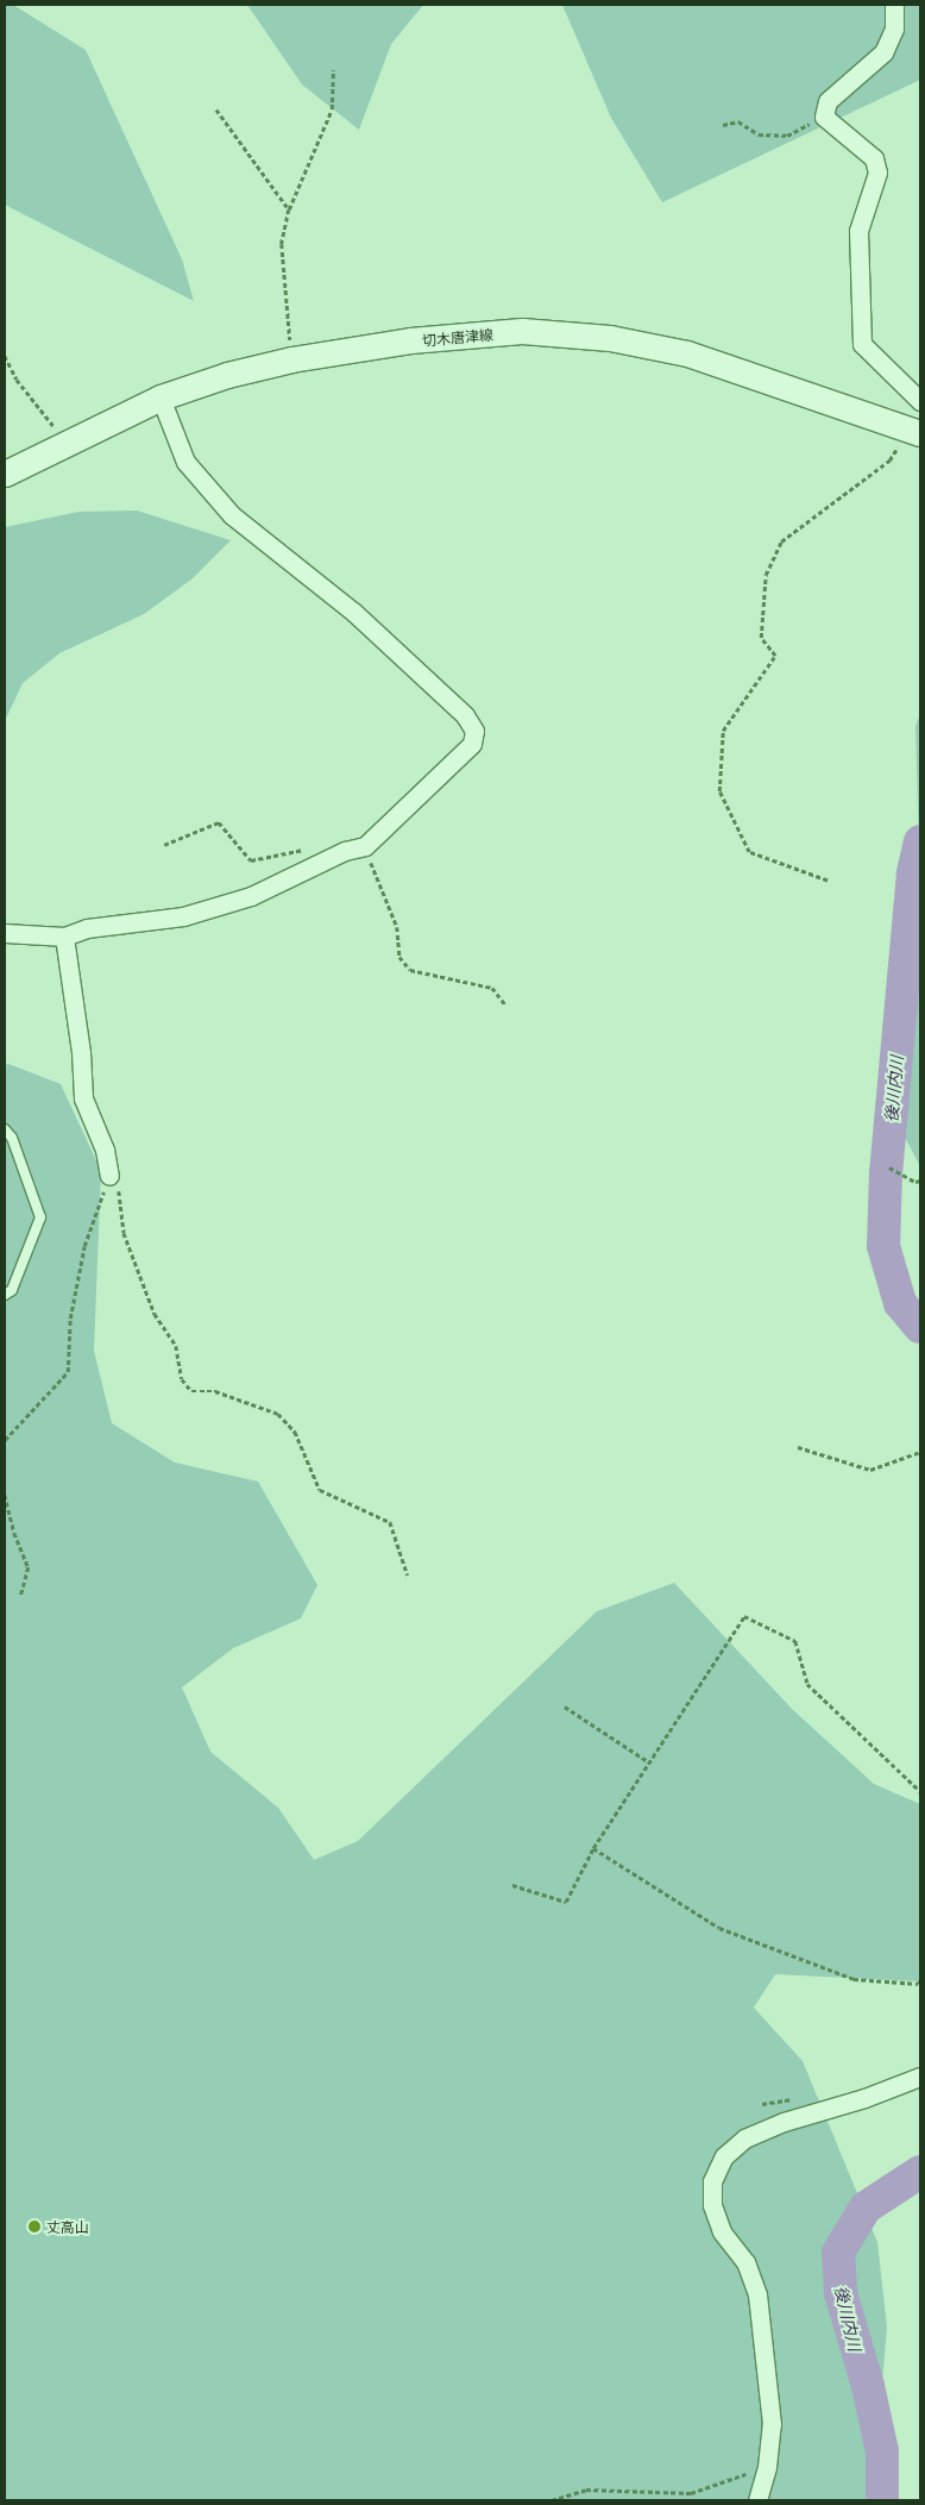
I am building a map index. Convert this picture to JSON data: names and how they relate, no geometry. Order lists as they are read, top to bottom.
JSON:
{
  "streets": {
    "main road": ["切木唐津線"]
  },
  "water": ["後川内川"],
  "places": ["丈高山"]
}
